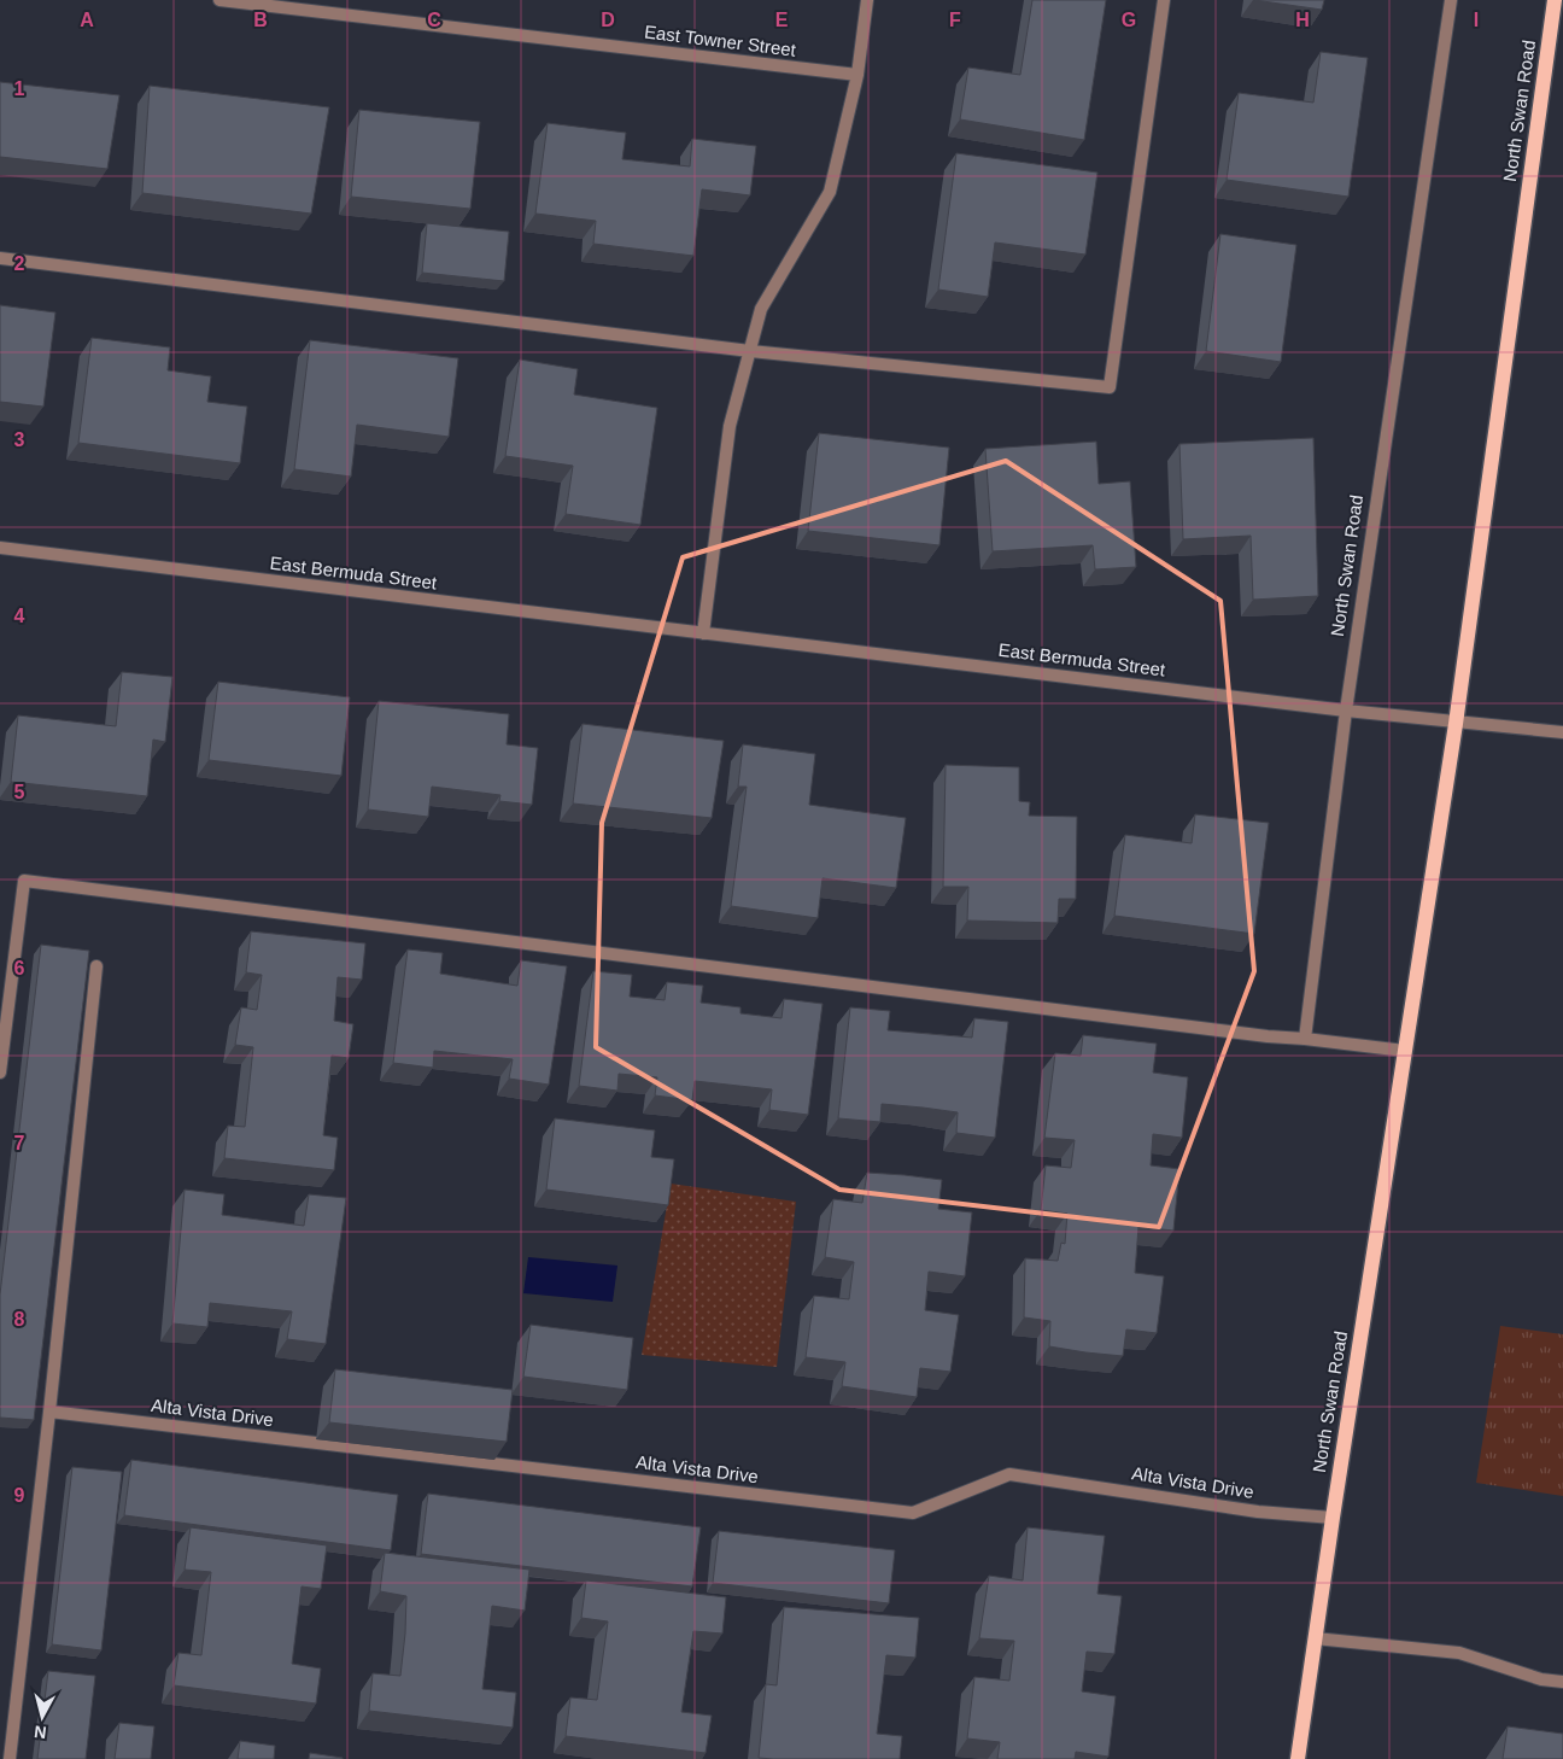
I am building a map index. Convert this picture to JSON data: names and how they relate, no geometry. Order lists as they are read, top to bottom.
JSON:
{
  "streets": {
    "main road": ["North Swan Road"],
    "street": ["East Towner Street", "East Bermuda Street", "Alta Vista Drive"]
  },
  "crossings": [
    ["North Swan Road", "East Bermuda Street"],
    ["North Swan Road", "Alta Vista Drive"]
  ],
  "north": "bottom",
  "grid": {
    "columns": [
      "A",
      "B",
      "C",
      "D",
      "E",
      "F",
      "G",
      "H",
      "I"
    ],
    "rows": [
      "1",
      "2",
      "3",
      "4",
      "5",
      "6",
      "7",
      "8",
      "9"
    ]
  }
}
